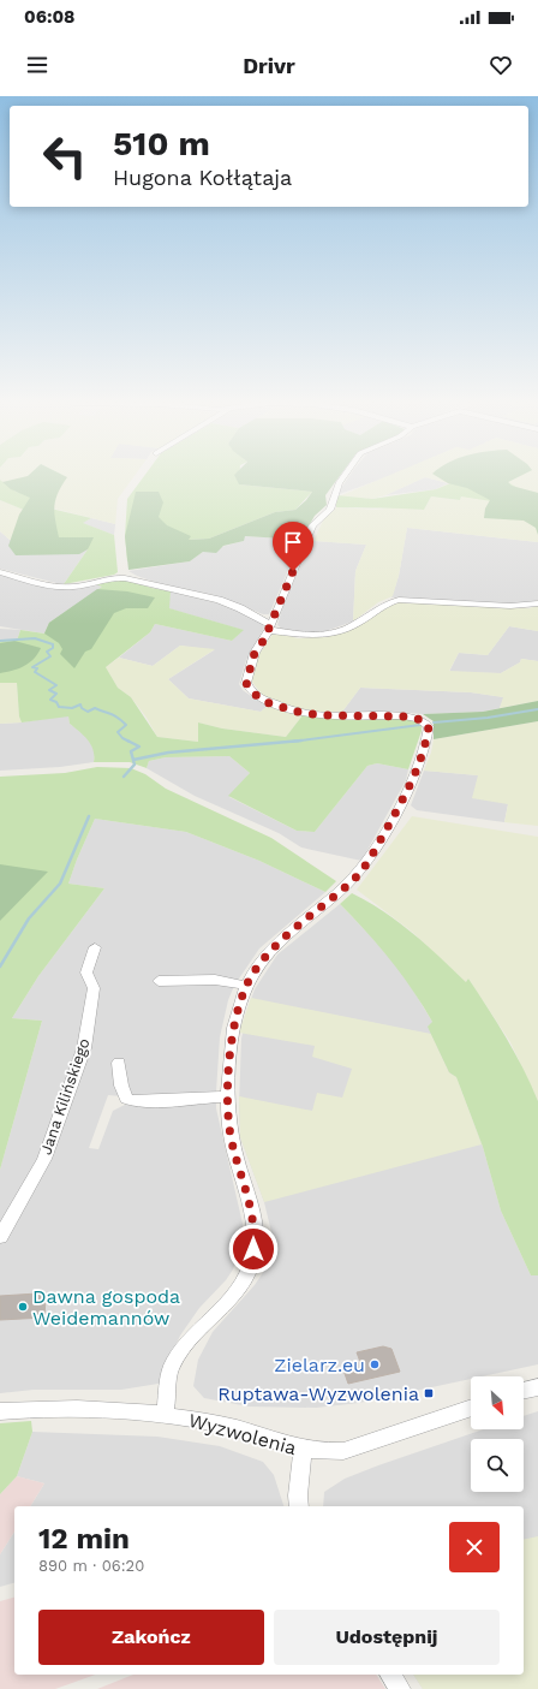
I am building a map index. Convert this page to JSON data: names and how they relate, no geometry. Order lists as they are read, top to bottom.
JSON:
{
  "streets": {
    "street": ["Jana Kilińskiego", "Wyzwolenia"]
  },
  "places": {
    "other": ["Dawna gospoda Weidemannów", "Zielarz.eu"],
    "transit": ["Ruptawa-Wyzwolenia"]
  },
  "north": "bottom right",
  "page": {
    "status": "06:08",
    "header": "Drivr",
    "turn": ["510 m", "Hugona Kołłątaja"],
    "heading": ["12 min", "890 m · 06:20"],
    "buttons": ["Zakończ", "Udostępnij"]
  }
}
